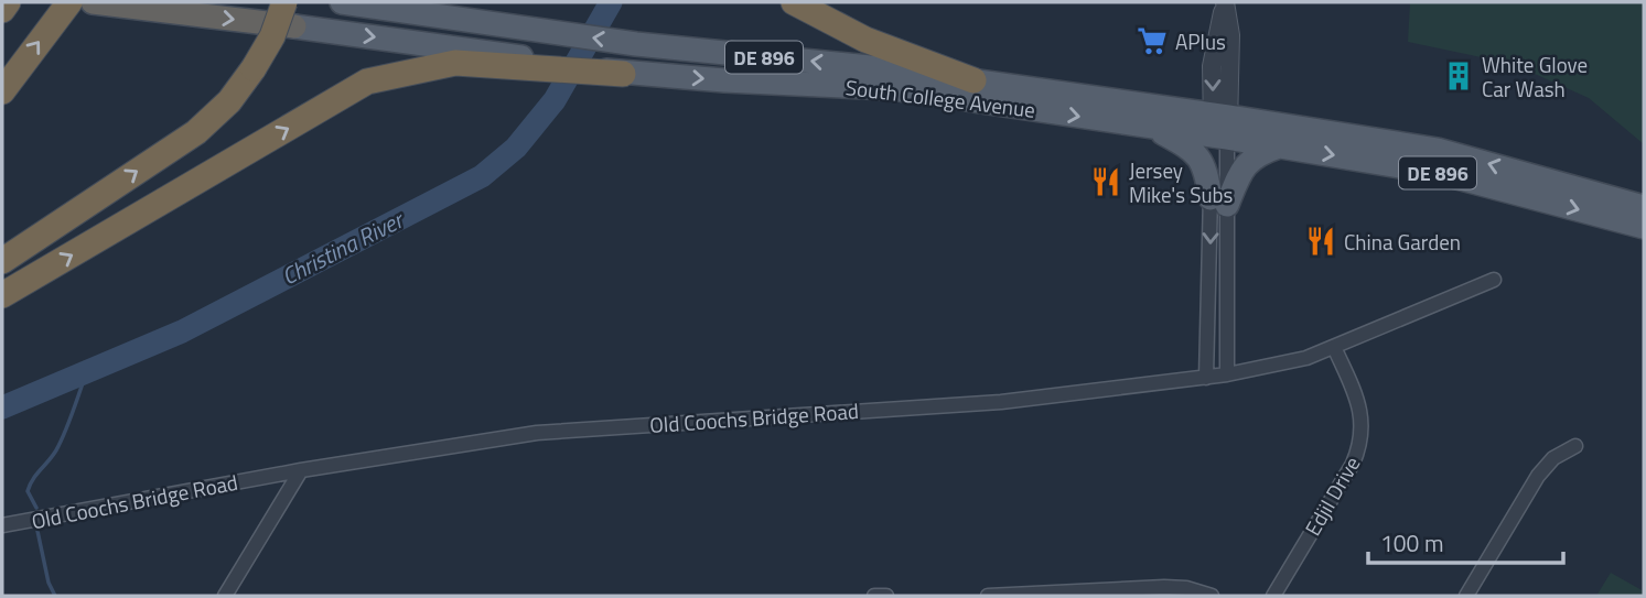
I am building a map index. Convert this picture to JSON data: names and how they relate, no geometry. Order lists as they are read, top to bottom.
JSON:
{
  "streets": {
    "main road": ["DE 896", "South College Avenue"],
    "street": ["Old Coochs Bridge Road", "Edjil Drive"]
  },
  "crossings": [
    ["Old Coochs Bridge Road", "Edjil Drive"]
  ],
  "water": ["Christina River"],
  "places": {
    "supermarket": ["APlus"],
    "building": ["White Glove Car Wash"],
    "restaurant": ["Jersey Mike's Subs", "China Garden"]
  },
  "scale_bar": "100 m"
}
